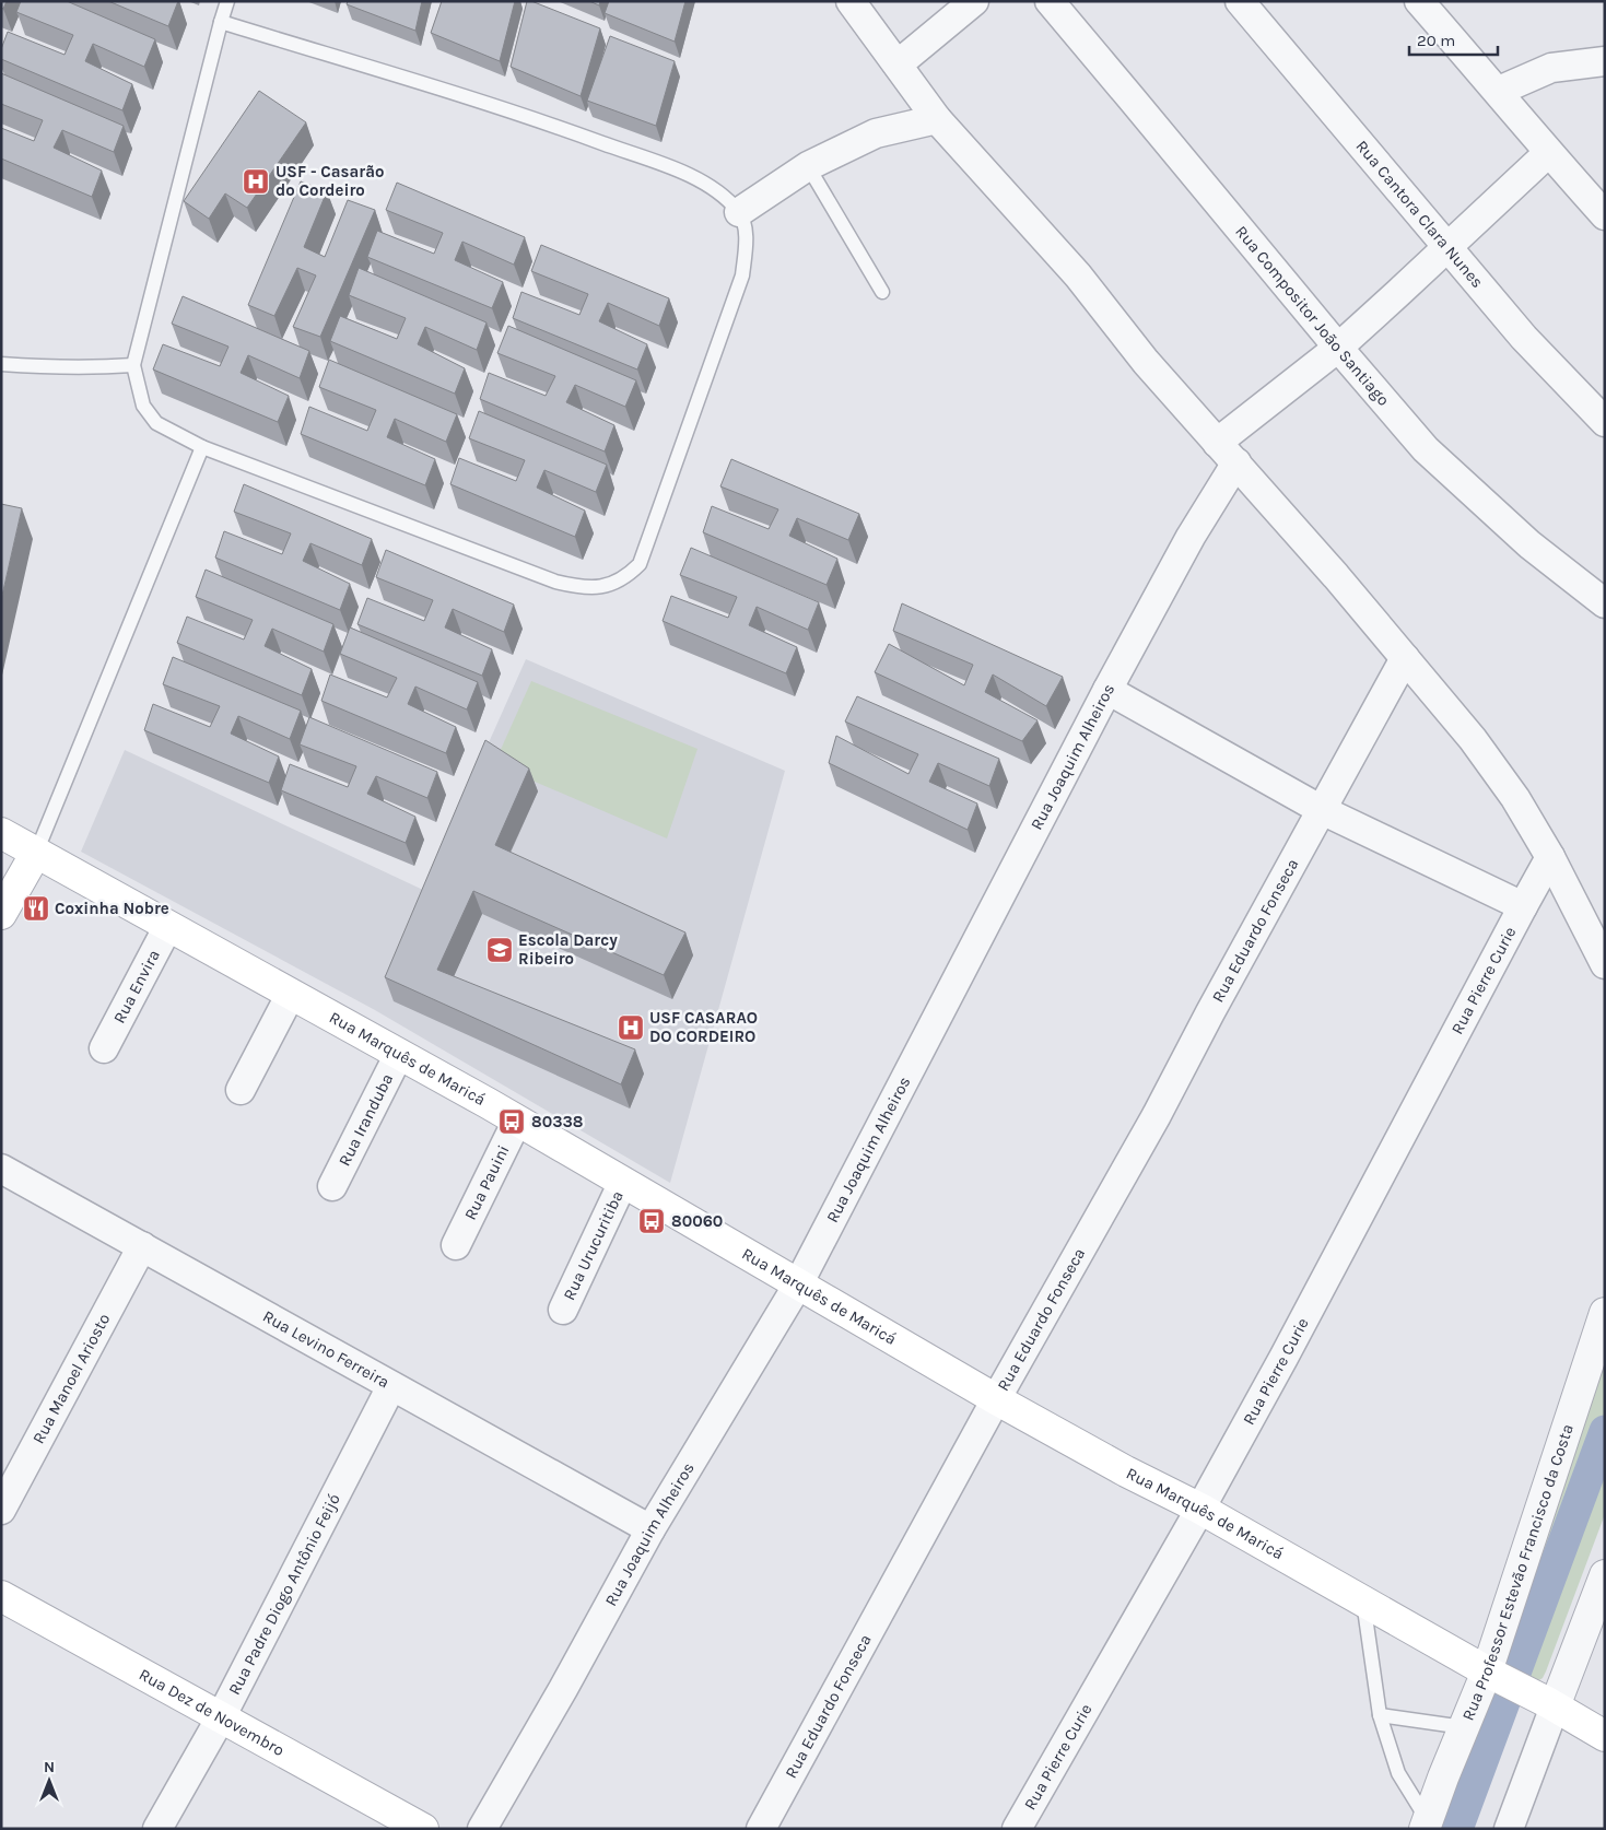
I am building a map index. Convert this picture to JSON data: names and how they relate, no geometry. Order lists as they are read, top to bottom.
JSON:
{
  "streets": {
    "main road": ["Rua Marquês de Maricá", "Rua Dez de Novembro"],
    "street": [
      "Rua Cantora Clara Nunes",
      "Rua Compositor João Santiago",
      "Rua Joaquim Alheiros",
      "Rua Eduardo Fonseca",
      "Rua Pierre Curie",
      "Rua Envira",
      "Rua Iranduba",
      "Rua Pauini",
      "Rua Urucuritiba",
      "Rua Levino Ferreira",
      "Rua Manoel Ariosto",
      "Rua Professor Estevão Francisco da Costa",
      "Rua Padre Diogo Antônio Feijó"
    ]
  },
  "crossings": [
    ["Rua Joaquim Alheiros", "Rua Pierre Curie"],
    ["Rua Joaquim Alheiros", "Rua Marquês de Maricá"],
    ["Rua Joaquim Alheiros", "Rua Levino Ferreira"],
    ["Rua Eduardo Fonseca", "Rua Pierre Curie"],
    ["Rua Eduardo Fonseca", "Rua Marquês de Maricá"],
    ["Rua Pierre Curie", "Rua Marquês de Maricá"],
    ["Rua Envira", "Rua Marquês de Maricá"],
    ["Rua Marquês de Maricá", "Rua Iranduba"],
    ["Rua Marquês de Maricá", "Rua Pauini"],
    ["Rua Marquês de Maricá", "Rua Urucuritiba"],
    ["Rua Marquês de Maricá", "Rua Professor Estevão Francisco da Costa"],
    ["Rua Levino Ferreira", "Rua Manoel Ariosto"],
    ["Rua Levino Ferreira", "Rua Padre Diogo Antônio Feijó"],
    ["Rua Padre Diogo Antônio Feijó", "Rua Dez de Novembro"]
  ],
  "places": {
    "hospital": ["USF - Casarão do Cordeiro", "USF CASARAO DO CORDEIRO"],
    "restaurant": ["Coxinha Nobre"],
    "school or university": ["Escola Darcy Ribeiro"],
    "bus stop": ["80338", "80060"]
  },
  "scale_bar": "20 m",
  "north": "top"
}
